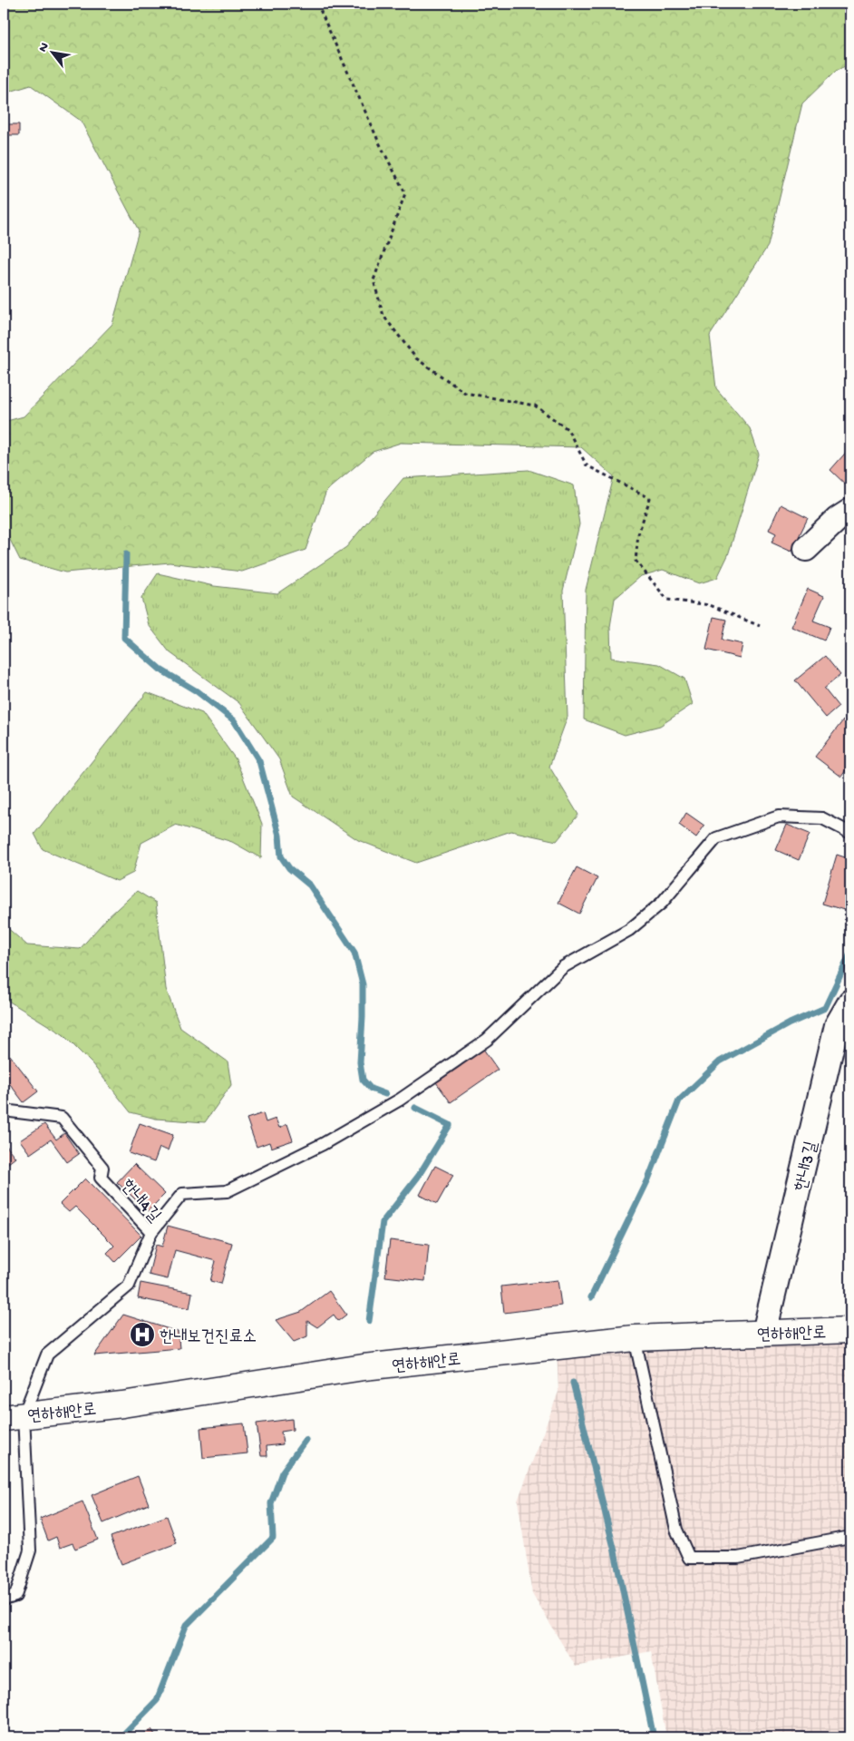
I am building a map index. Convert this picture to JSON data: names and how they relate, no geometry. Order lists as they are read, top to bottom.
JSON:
{
  "streets": {
    "street": ["한내3길", "연하해안로"],
    "lane": ["한내4길"]
  },
  "crossings": [
    ["한내3길", "연하해안로"],
    ["한내4길", "연하해안로"]
  ],
  "places": {
    "hospital": ["한내보건진료소"]
  },
  "north": "top left"
}
